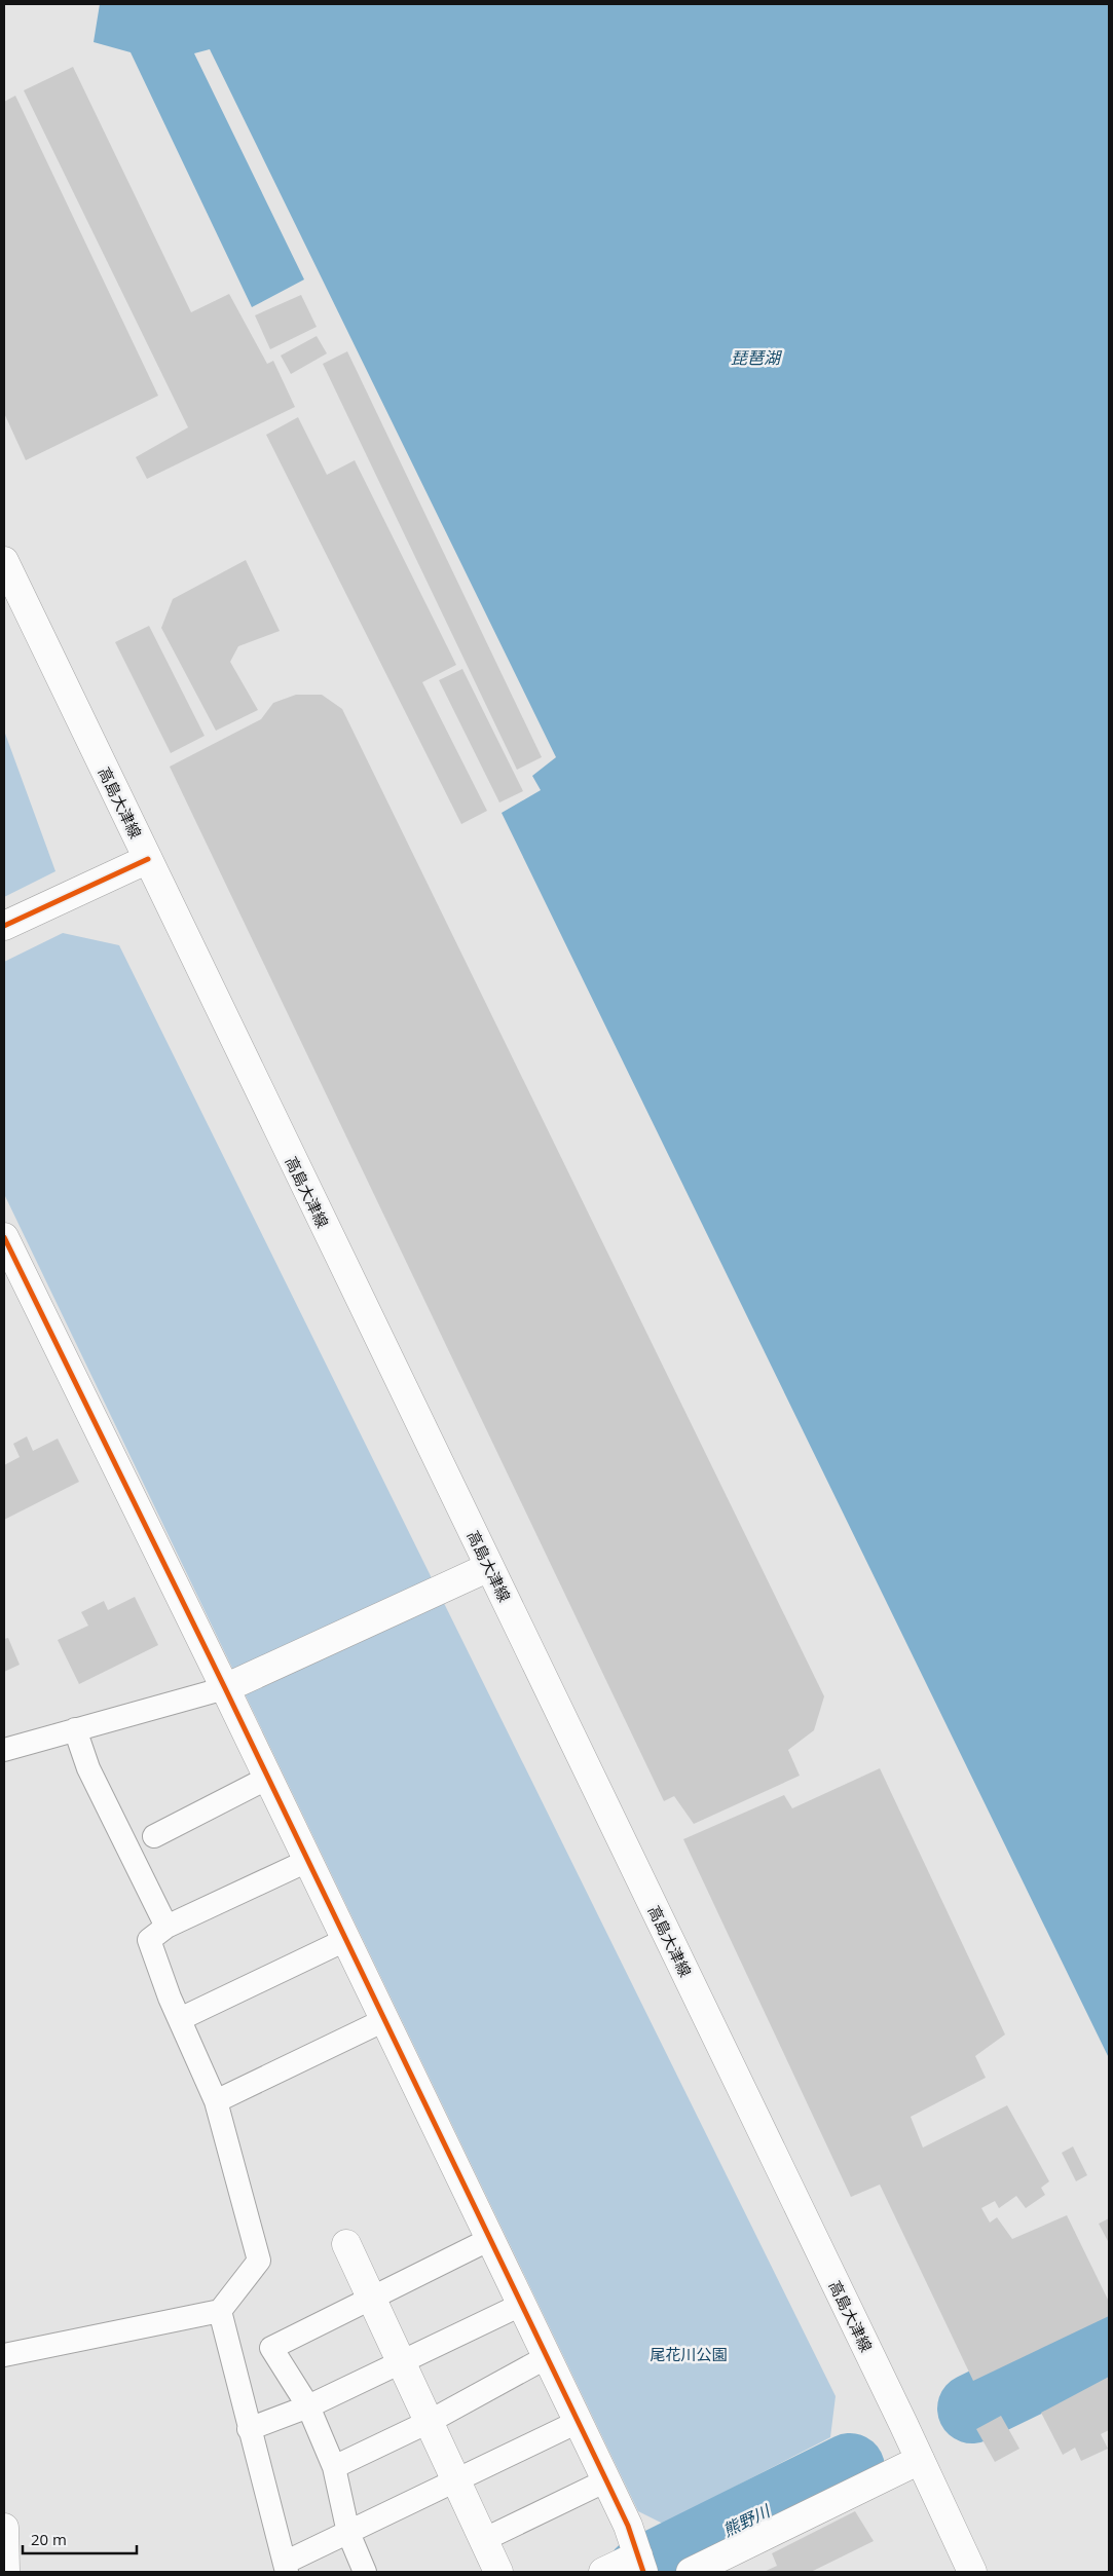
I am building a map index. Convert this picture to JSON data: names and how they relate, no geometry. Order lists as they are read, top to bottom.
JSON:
{
  "streets": {
    "street": ["高島大津線"]
  },
  "water": ["琵琶湖", "熊野川"],
  "parks": ["尾花川公園"],
  "scale_bar": "20 m"
}
